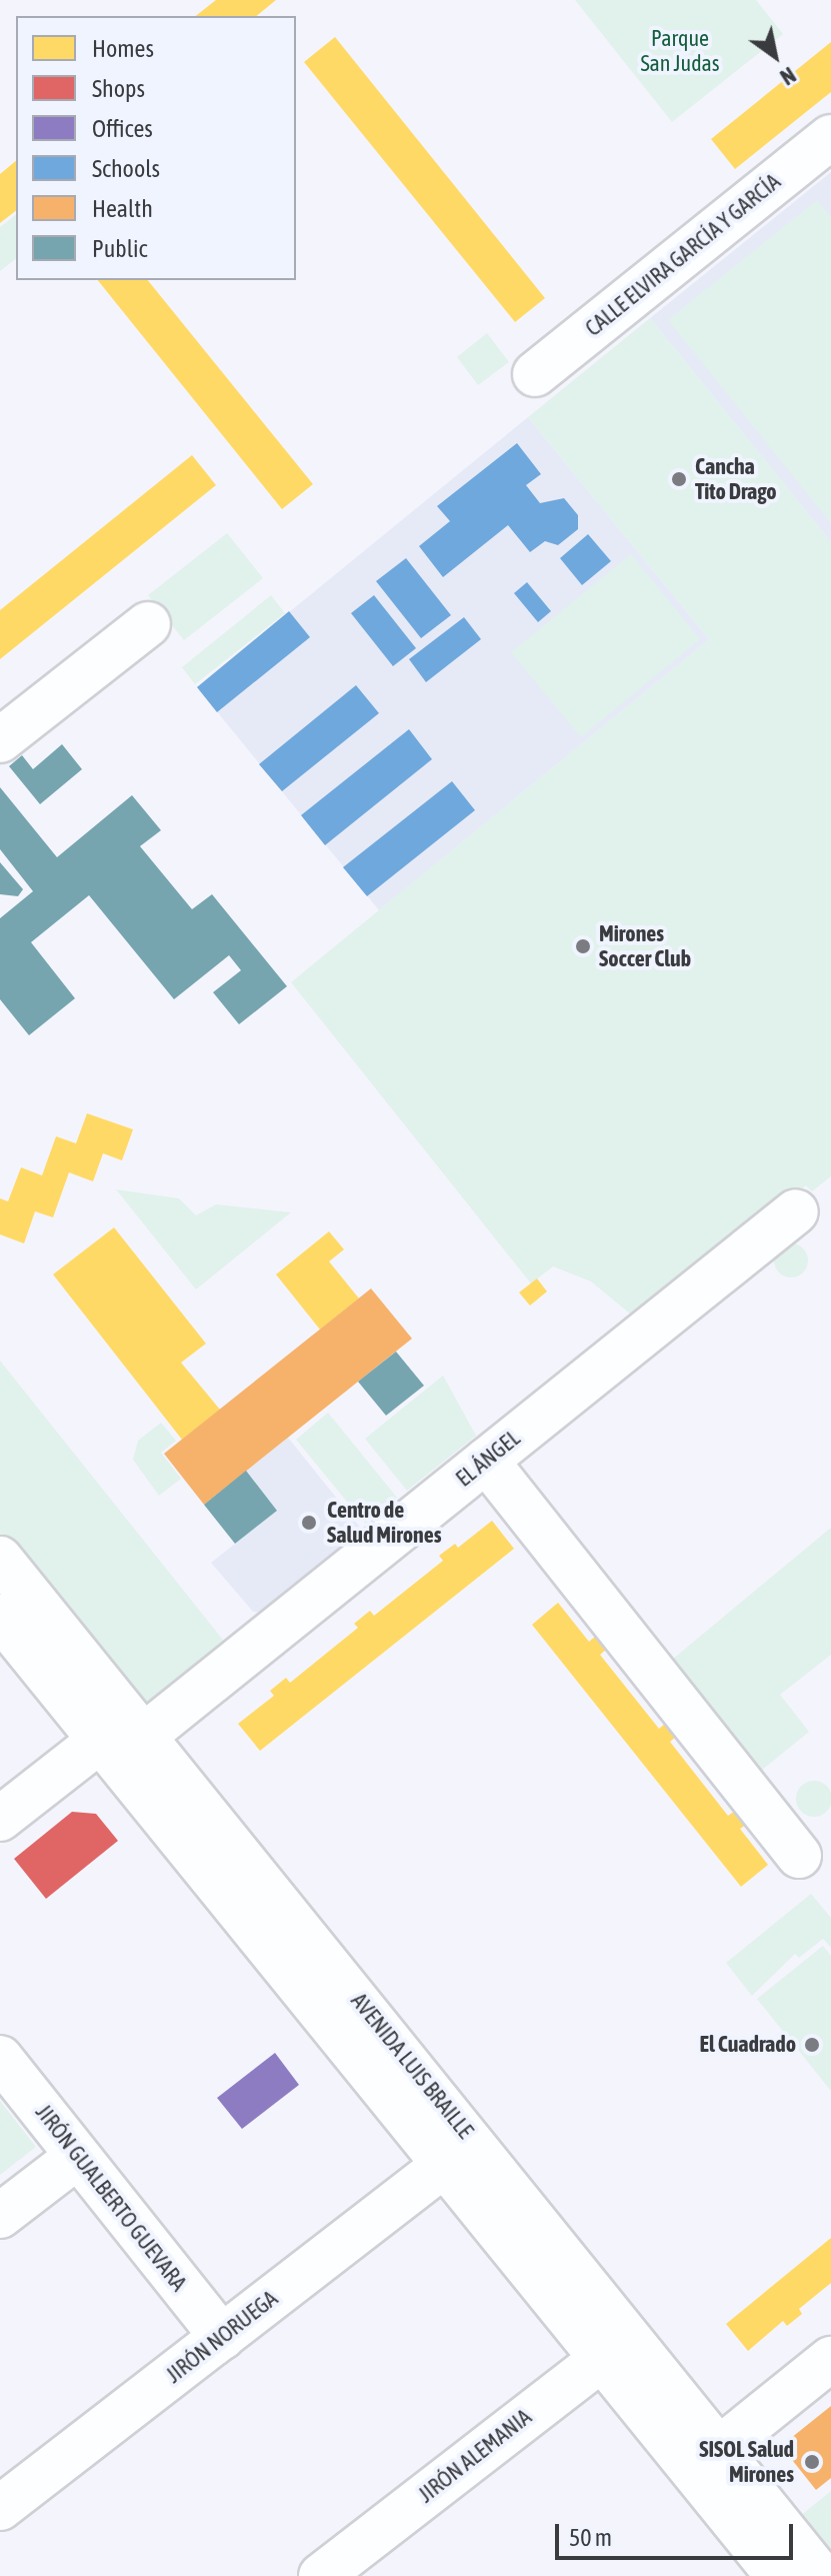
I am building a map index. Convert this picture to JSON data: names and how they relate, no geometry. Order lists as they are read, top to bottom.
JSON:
{
  "streets": {
    "street": [
      "CALLE ELVIRA GARCÍA Y GARCÍA",
      "EL ÁNGEL",
      "AVENIDA LUIS BRAILLE",
      "JIRÓN GUALBERTO GUEVARA",
      "JIRÓN NORUEGA",
      "JIRÓN ALEMANIA"
    ]
  },
  "crossings": [
    ["EL ÁNGEL", "AVENIDA LUIS BRAILLE"],
    ["AVENIDA LUIS BRAILLE", "JIRÓN NORUEGA"],
    ["AVENIDA LUIS BRAILLE", "JIRÓN ALEMANIA"],
    ["JIRÓN GUALBERTO GUEVARA", "JIRÓN NORUEGA"]
  ],
  "parks": ["Parque San Judas"],
  "places": [
    "Cancha Tito Drago",
    "Mirones Soccer Club",
    "Centro de Salud Mirones",
    "El Cuadrado",
    "SISOL Salud Mirones"
  ],
  "legend": [
    "Homes",
    "Shops",
    "Offices",
    "Schools",
    "Health",
    "Public"
  ],
  "scale_bar": "50 m",
  "north": "bottom right"
}
